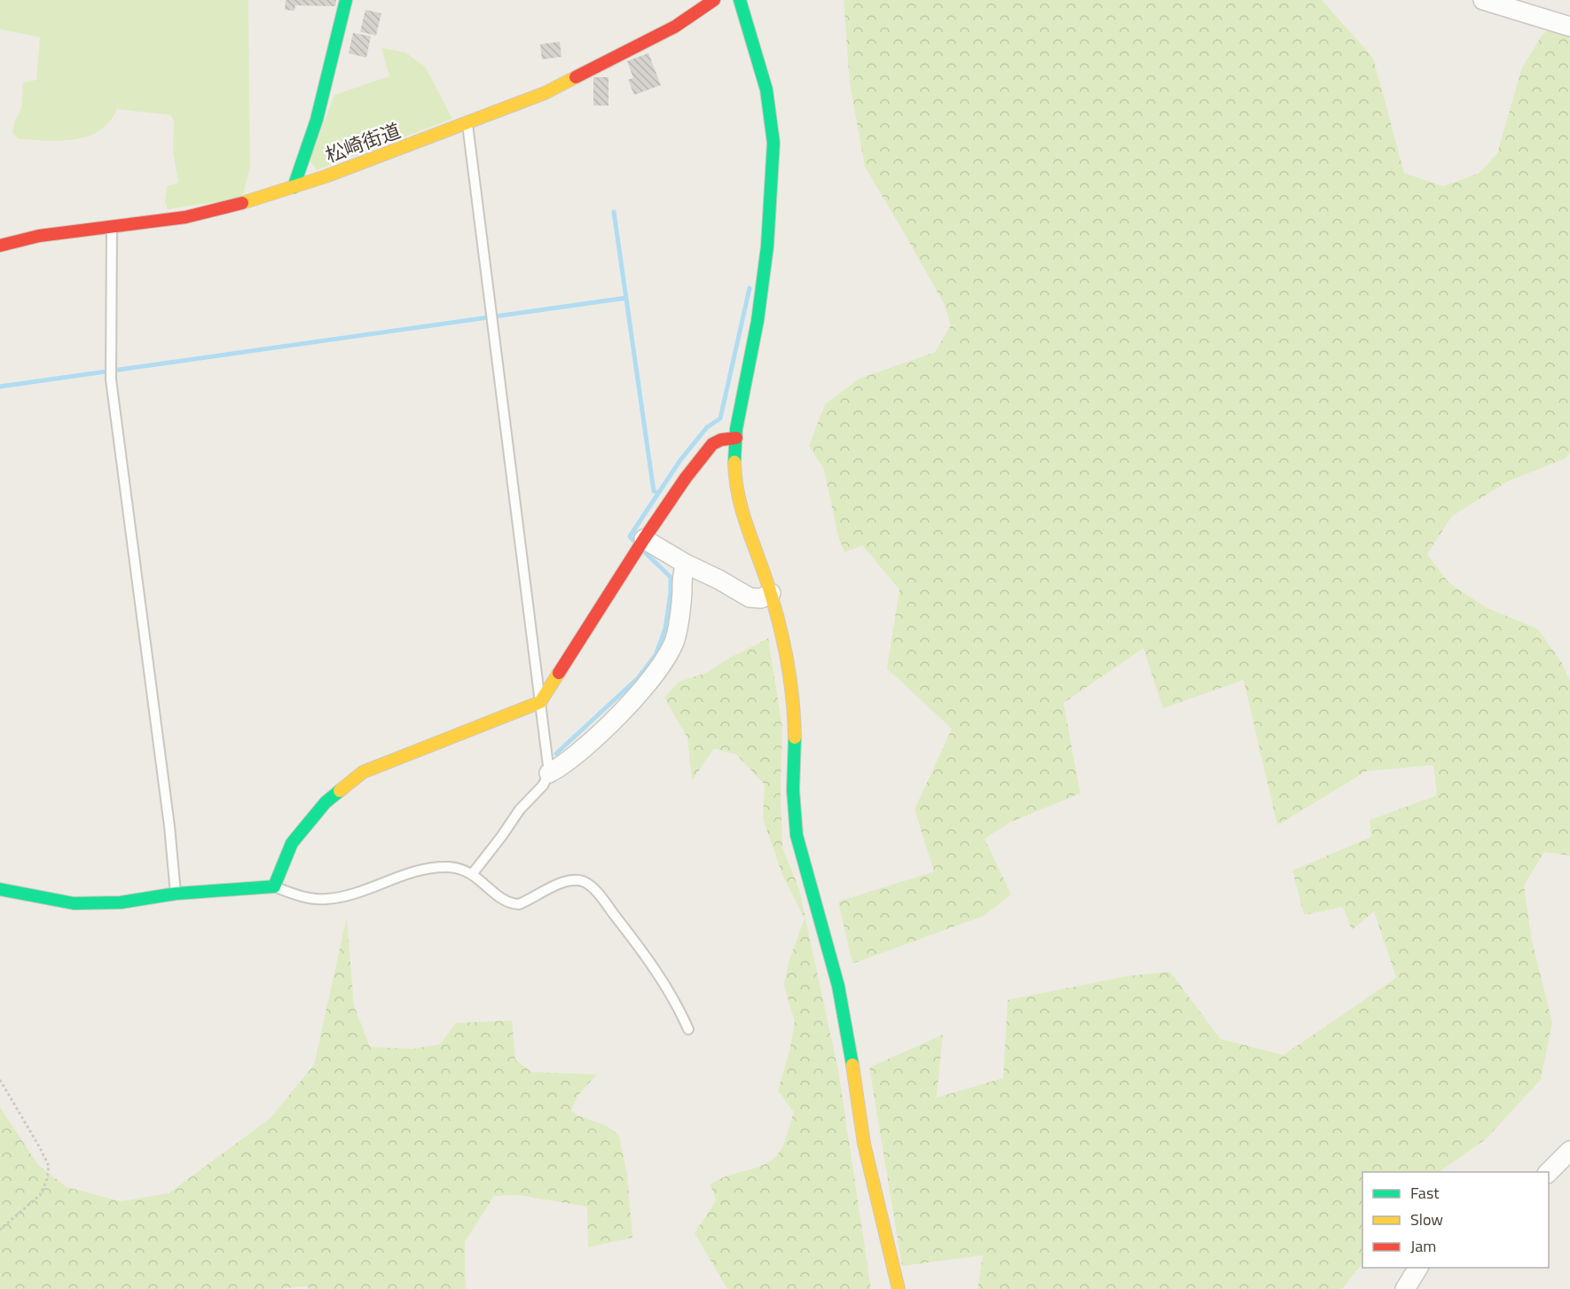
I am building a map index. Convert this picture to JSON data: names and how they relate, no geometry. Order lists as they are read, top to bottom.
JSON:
{
  "streets": {
    "street": ["松崎街道"]
  },
  "legend": ["Fast", "Slow", "Jam"]
}
